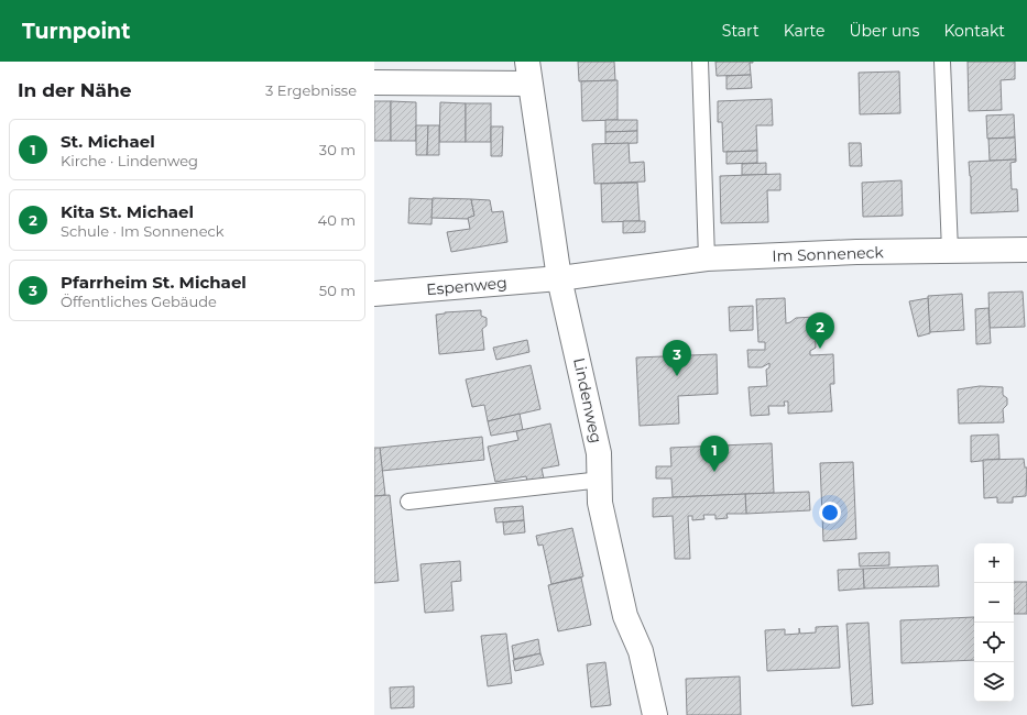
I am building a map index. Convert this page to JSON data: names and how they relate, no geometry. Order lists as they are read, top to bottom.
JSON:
{
  "streets": {
    "street": ["Im Sonneneck", "Espenweg", "Lindenweg"]
  },
  "crossings": [
    ["Im Sonneneck", "Espenweg"],
    ["Im Sonneneck", "Lindenweg"],
    ["Espenweg", "Lindenweg"]
  ],
  "page": {
    "header": "Turnpoint",
    "nav": [
      "Start",
      "Karte",
      "Über uns",
      "Kontakt"
    ],
    "heading": ["In der Nähe", "3 Ergebnisse"],
    "list": [
      {
        "mark": "1",
        "name": "St. Michael",
        "note": "Kirche · Lindenweg",
        "value": "30 m"
      },
      {
        "mark": "2",
        "name": "Kita St. Michael",
        "note": "Schule · Im Sonneneck",
        "value": "40 m"
      },
      {
        "mark": "3",
        "name": "Pfarrheim St. Michael",
        "note": "Öffentliches Gebäude",
        "value": "50 m"
      }
    ],
    "pins": ["2", "3", "1"],
    "map_buttons": ["+", "−"]
  }
}
